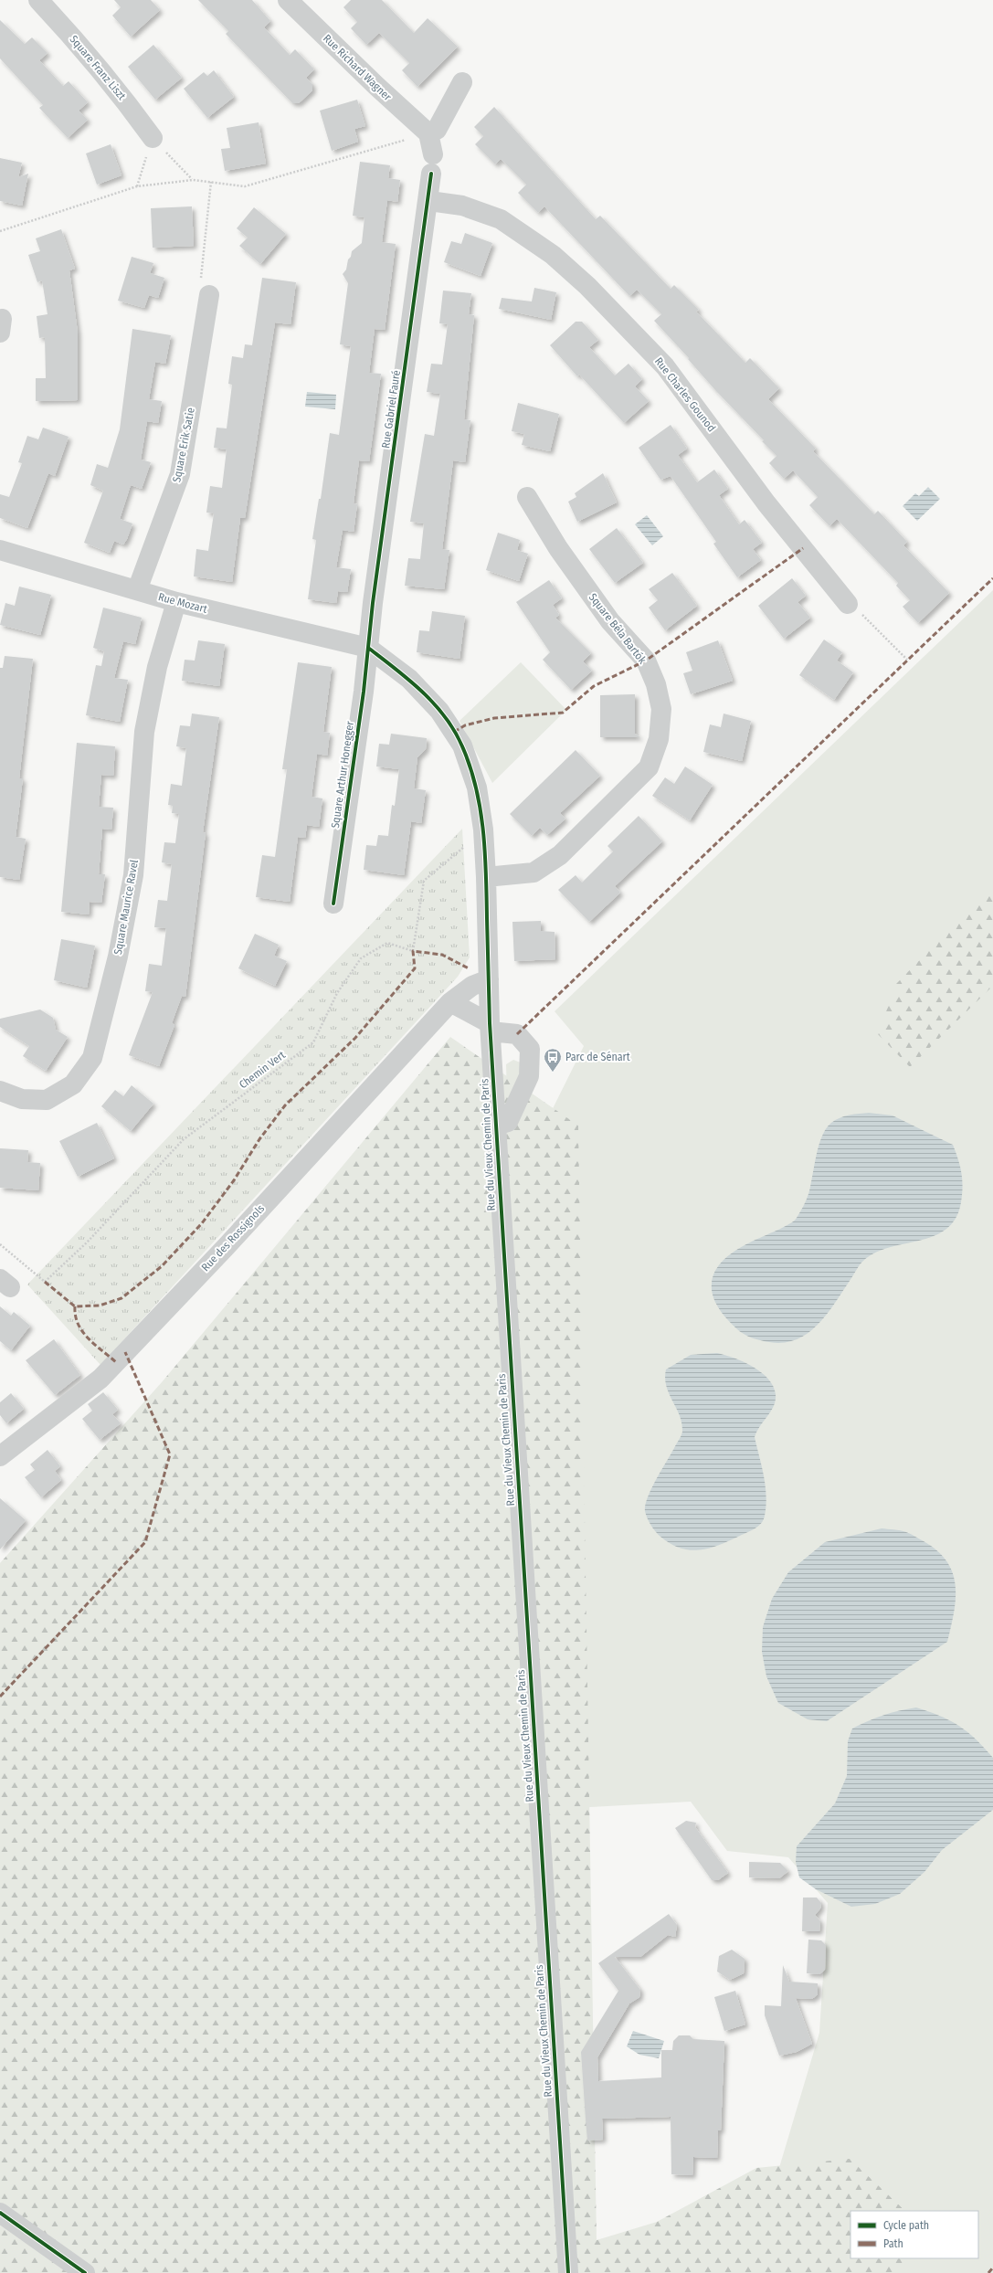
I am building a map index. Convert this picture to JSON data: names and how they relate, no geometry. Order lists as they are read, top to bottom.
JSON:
{
  "streets": {
    "street": [
      "Square Franz Liszt",
      "Rue Richard Wagner",
      "Rue Charles Gounod",
      "Rue Gabriel Fauré",
      "Square Erik Satie",
      "Rue Mozart",
      "Square Bêla Bartók",
      "Square Arthur Honegger",
      "Square Maurice Ravel",
      "Rue du Vieux Chemin de Paris",
      "Rue des Rossignols"
    ],
    "path": ["Chemin Vert"]
  },
  "crossings": [
    ["Rue Richard Wagner", "Rue Gabriel Fauré"],
    ["Rue Charles Gounod", "Rue Gabriel Fauré"],
    ["Rue Gabriel Fauré", "Rue Mozart"],
    ["Rue Gabriel Fauré", "Square Arthur Honegger"],
    ["Rue Gabriel Fauré", "Rue du Vieux Chemin de Paris"],
    ["Square Erik Satie", "Rue Mozart"],
    ["Rue Mozart", "Square Arthur Honegger"],
    ["Rue Mozart", "Square Maurice Ravel"],
    ["Rue Mozart", "Rue du Vieux Chemin de Paris"],
    ["Square Bêla Bartók", "Rue du Vieux Chemin de Paris"],
    ["Square Arthur Honegger", "Rue du Vieux Chemin de Paris"],
    ["Chemin Vert", "Rue du Vieux Chemin de Paris"],
    ["Rue du Vieux Chemin de Paris", "Rue des Rossignols"]
  ],
  "places": {
    "bus stop": ["Parc de Sénart"]
  },
  "legend": ["Cycle path", "Path"]
}
